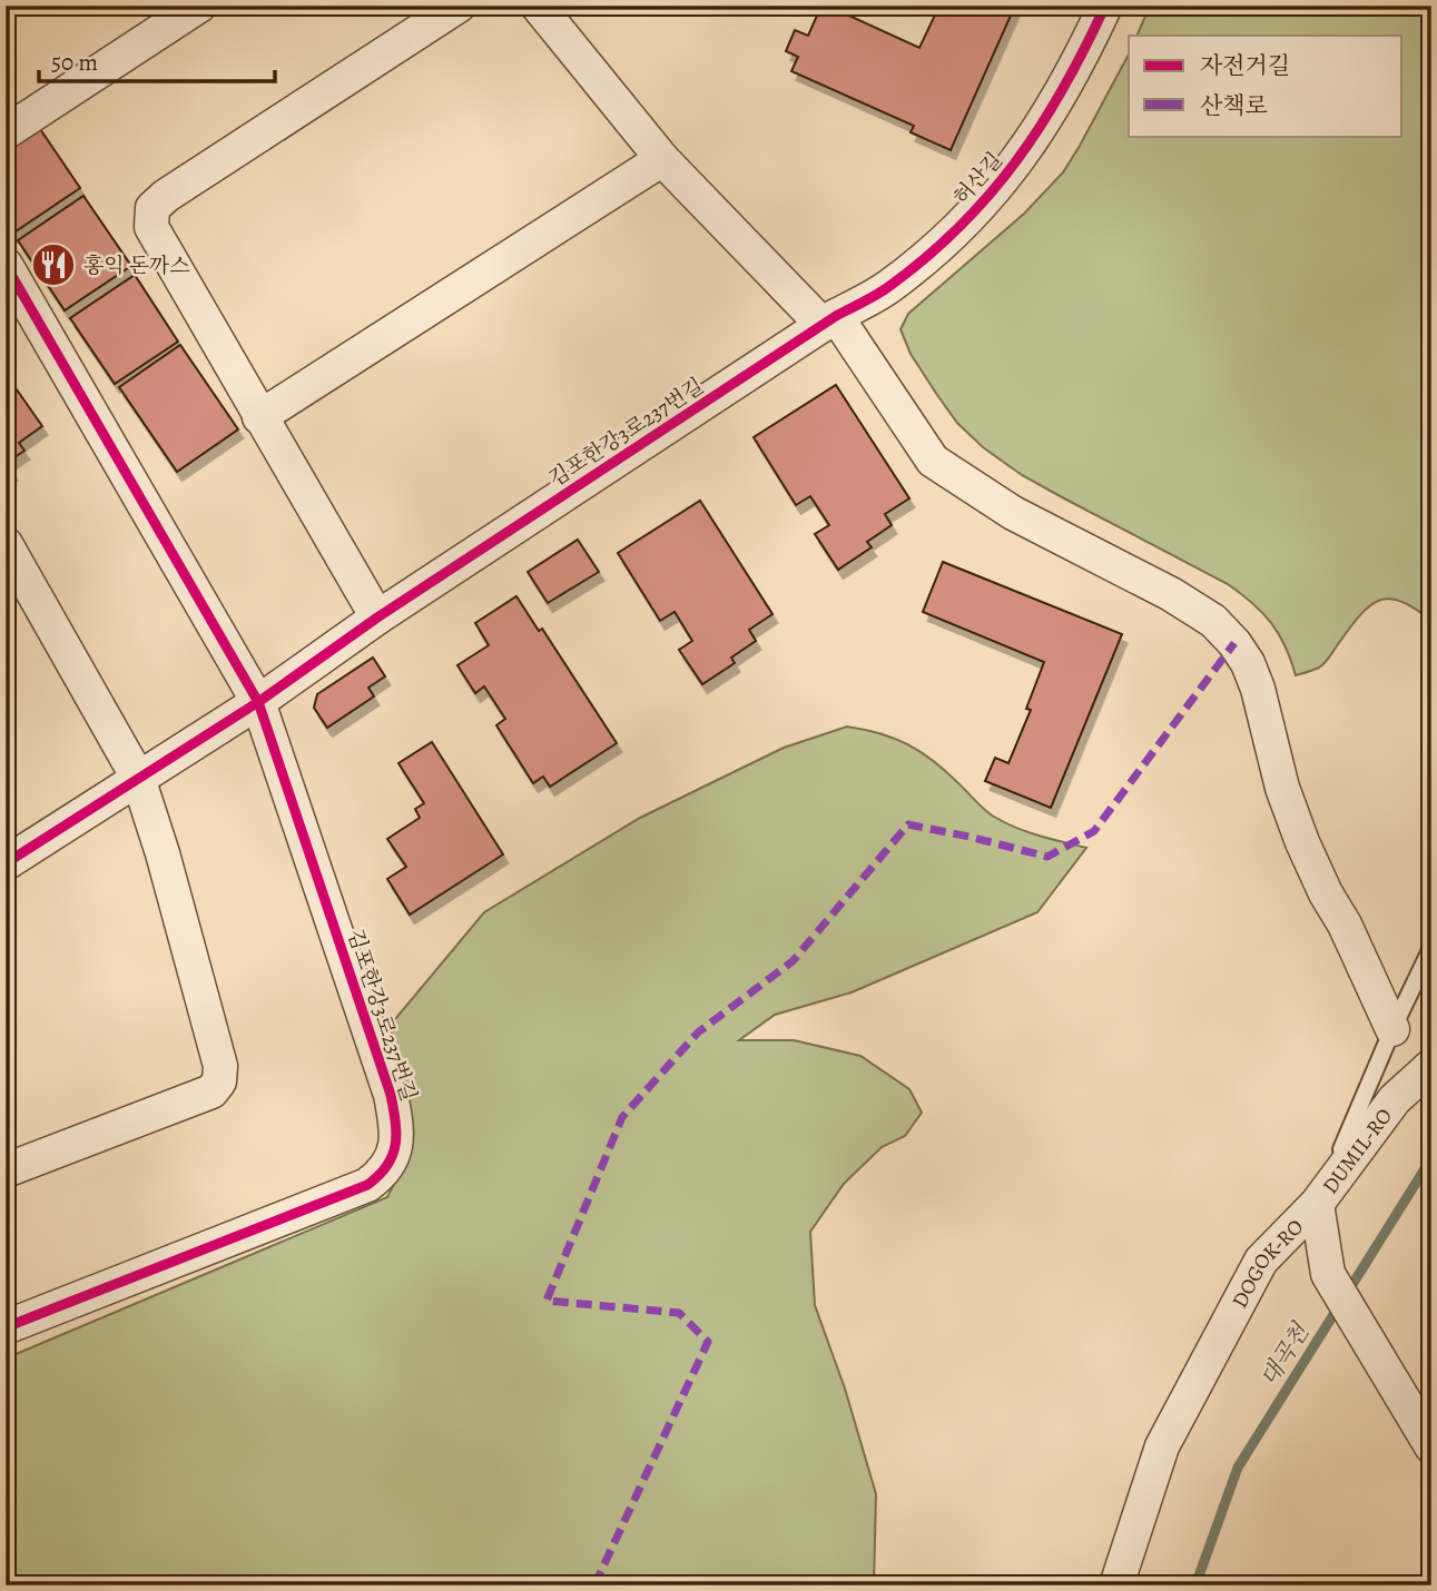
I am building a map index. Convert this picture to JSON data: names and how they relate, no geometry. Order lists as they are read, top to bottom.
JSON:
{
  "streets": {
    "street": [
      "허산길",
      "김포한강3로237번길",
      "DUMIL-RO",
      "DOGOK-RO"
    ]
  },
  "crossings": [
    ["허산길", "김포한강3로237번길"],
    ["DUMIL-RO", "DOGOK-RO"]
  ],
  "water": ["대곡천"],
  "places": {
    "restaurant": ["홍익 돈까스"]
  },
  "legend": ["자전거길", "산책로"],
  "scale_bar": "50 m"
}
